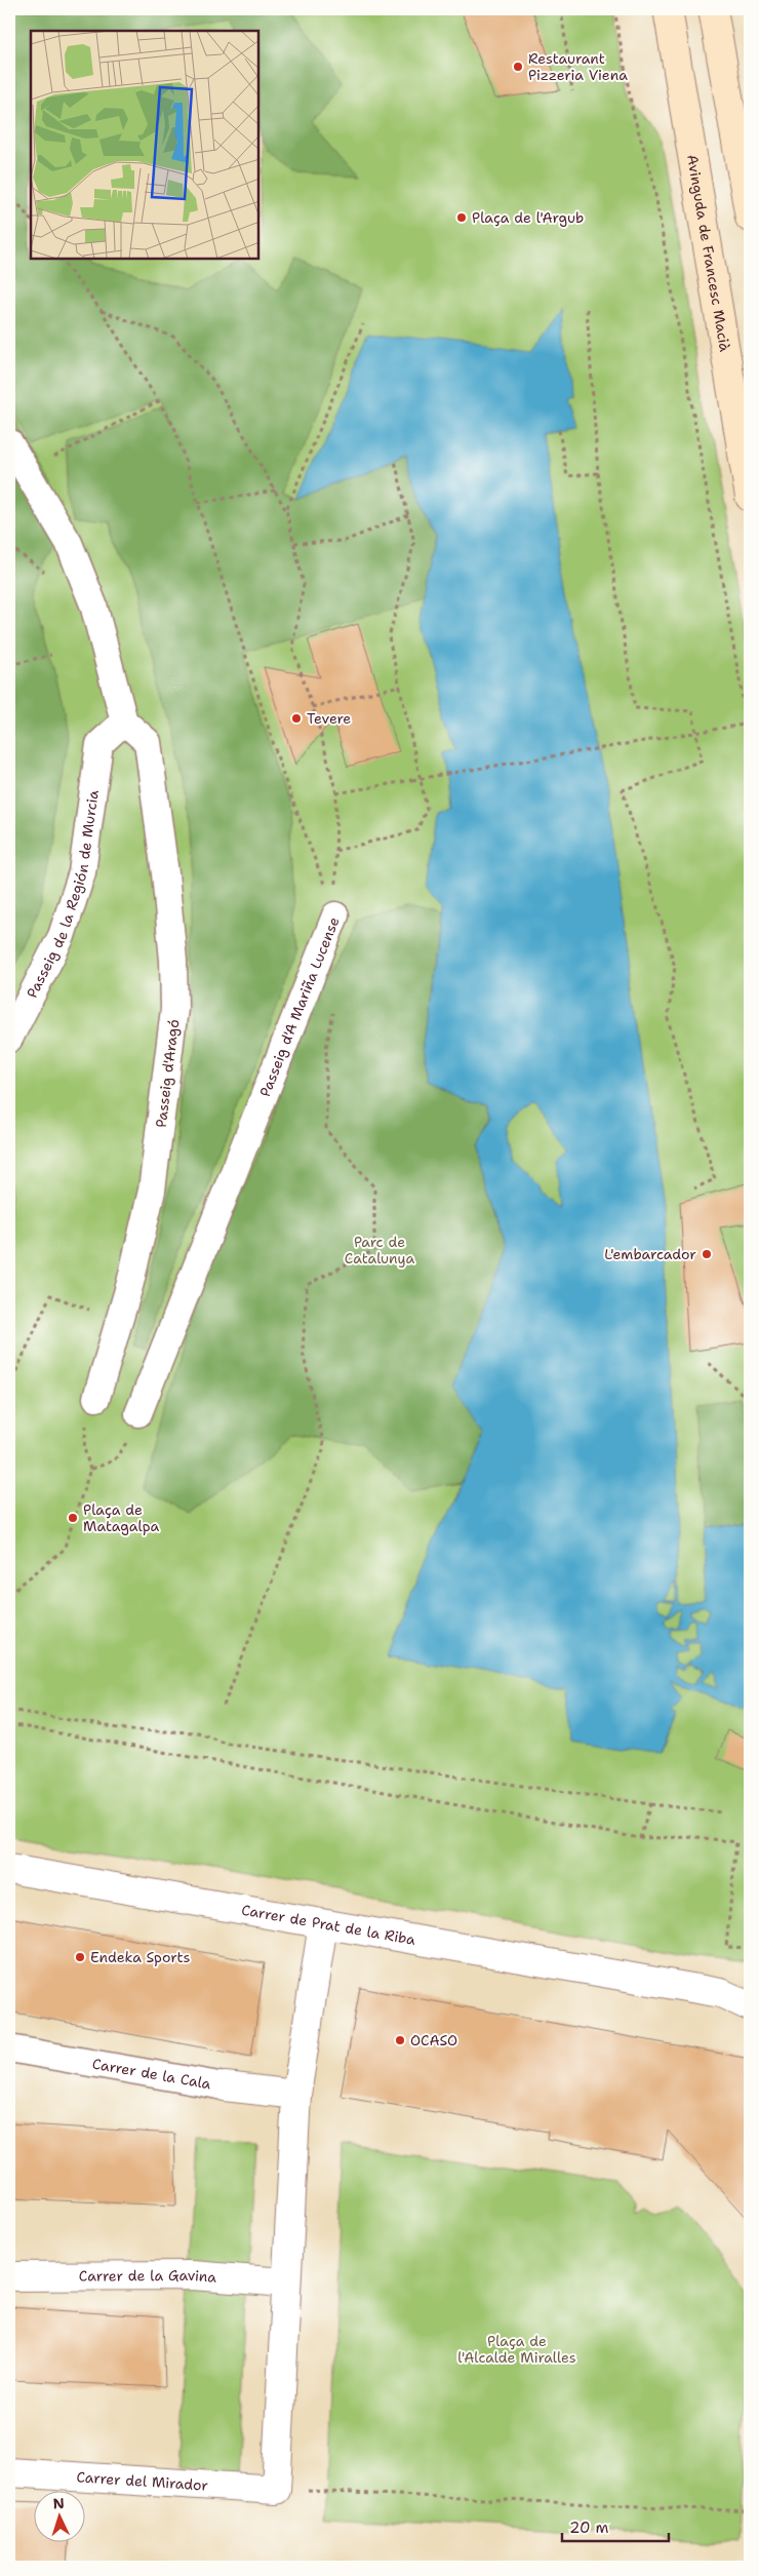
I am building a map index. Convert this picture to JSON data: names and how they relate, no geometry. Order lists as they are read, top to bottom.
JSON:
{
  "streets": {
    "main road": ["Avinguda de Francesc Macià"],
    "street": [
      "Passeig de la Región de Murcia",
      "Passeig d'A Mariña Lucense",
      "Passeig d'Aragó",
      "Carrer de Prat de la Riba",
      "Carrer de la Cala",
      "Carrer de la Gavina",
      "Carrer del Mirador"
    ]
  },
  "crossings": [
    ["Passeig de la Región de Murcia", "Passeig d'Aragó"]
  ],
  "parks": ["Parc de Catalunya", "Plaça de l'Alcalde Miralles"],
  "places": [
    "Restaurant Pizzeria Viena",
    "Plaça de l'Argub",
    "Tevere",
    "L'embarcador",
    "Plaça de Matagalpa",
    "Endeka Sports",
    "OCASO"
  ],
  "scale_bar": "20 m",
  "north": "top"
}
